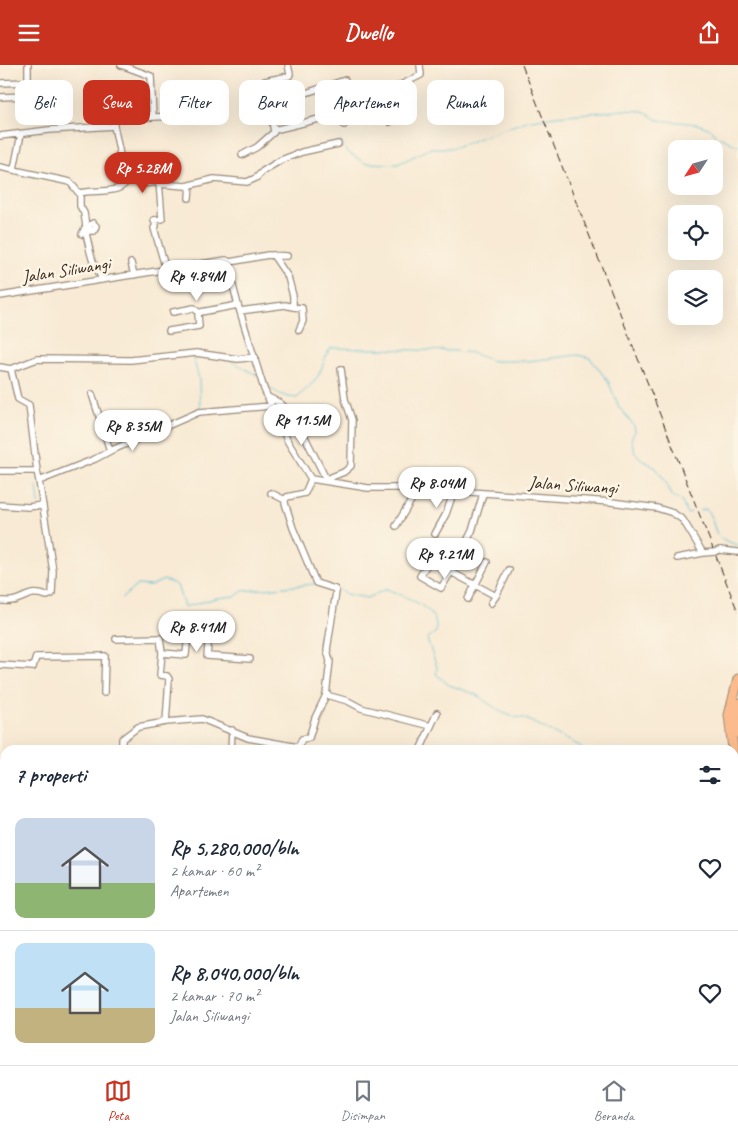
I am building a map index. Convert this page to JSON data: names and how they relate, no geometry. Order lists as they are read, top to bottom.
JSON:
{
  "streets": {
    "street": ["Jalan Siliwangi"]
  },
  "north": "bottom left",
  "page": {
    "header": "Dwello",
    "chip": [
      "Beli",
      "Sewa",
      "Filter",
      "Baru",
      "Apartemen",
      "Rumah"
    ],
    "price": [
      "Rp 5.28M",
      "Rp 4.84M",
      "Rp 11.5M",
      "Rp 8.35M",
      "Rp 8.04M",
      "Rp 9.21M",
      "Rp 8.41M"
    ],
    "heading": "7 properti",
    "list": [
      {
        "name": "Rp 5,280,000/bln",
        "note": "2 kamar · 60 m² · Apartemen"
      },
      {
        "name": "Rp 8,040,000/bln",
        "note": "2 kamar · 70 m² · Jalan Siliwangi"
      }
    ],
    "tabs": ["Peta", "Disimpan", "Beranda"]
  }
}
